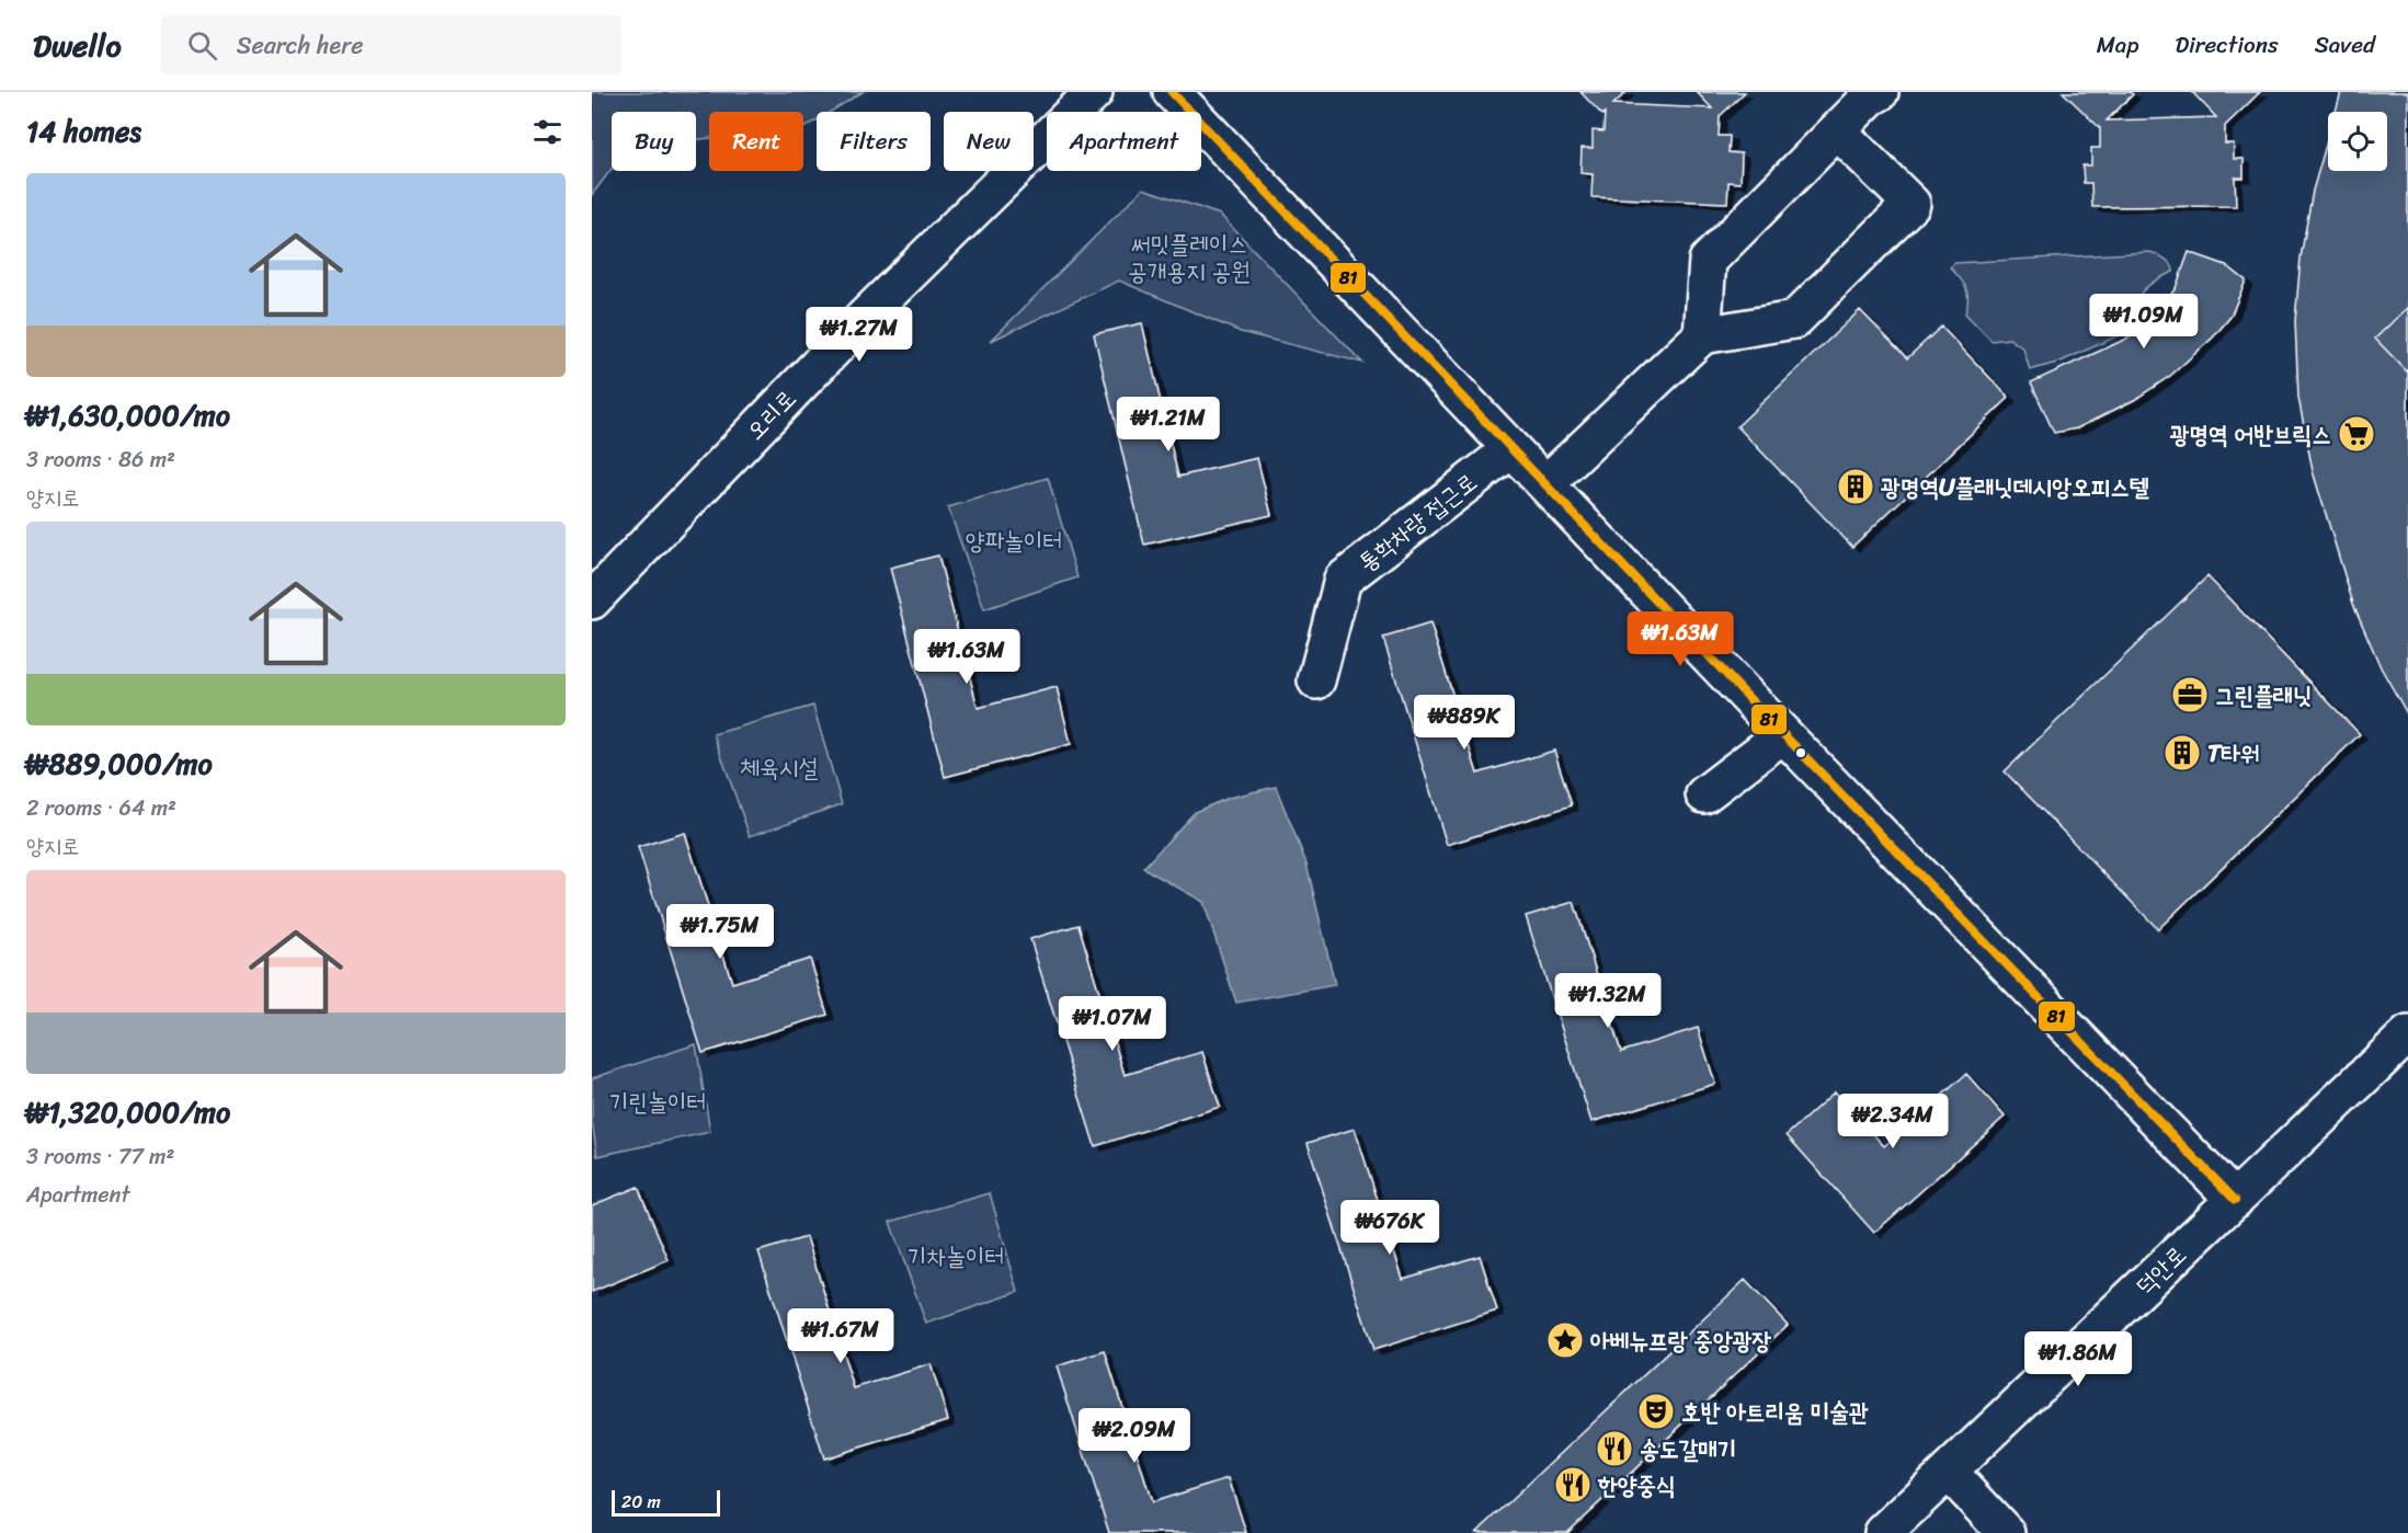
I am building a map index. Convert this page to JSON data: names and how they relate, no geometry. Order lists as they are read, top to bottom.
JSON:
{
  "streets": {
    "street": ["오리로", "통학차량 접근로", "덕안로"]
  },
  "parks": [
    "써밋플레이스 공개용지 공원",
    "양파놀이터",
    "체육시설",
    "기린놀이터",
    "기차놀이터"
  ],
  "places": {
    "supermarket": ["광명역 어반브릭스"],
    "building": ["광명역U플래닛데시앙오피스텔", "T타워"],
    "office": ["그린플래닛"],
    "place": ["아베뉴프랑 중앙광장"],
    "theatre": ["호반 아트리움 미술관"],
    "restaurant": ["송도갈매기", "한양중식"]
  },
  "lines": ["transit line 81"],
  "scale_bar": "20 m",
  "page": {
    "header": "Dwello",
    "search": "Search here",
    "nav": ["Map", "Directions", "Saved"],
    "heading": "14 homes",
    "chip": [
      "Buy",
      "Rent",
      "Filters",
      "New",
      "Apartment"
    ],
    "list": [
      {
        "name": "₩1,630,000/mo",
        "note": "3 rooms · 86 m² · 양지로"
      },
      {
        "name": "₩889,000/mo",
        "note": "2 rooms · 64 m² · 양지로"
      },
      {
        "name": "₩1,320,000/mo",
        "note": "3 rooms · 77 m² · Apartment"
      }
    ],
    "price": [
      "₩1.09M",
      "₩1.27M",
      "₩1.21M",
      "₩1.63M",
      "₩1.63M",
      "₩889K",
      "₩1.75M",
      "₩1.32M",
      "₩1.07M",
      "₩2.34M",
      "₩676K",
      "₩1.67M",
      "₩1.86M",
      "₩2.09M"
    ],
    "scale": "20 m"
  }
}
